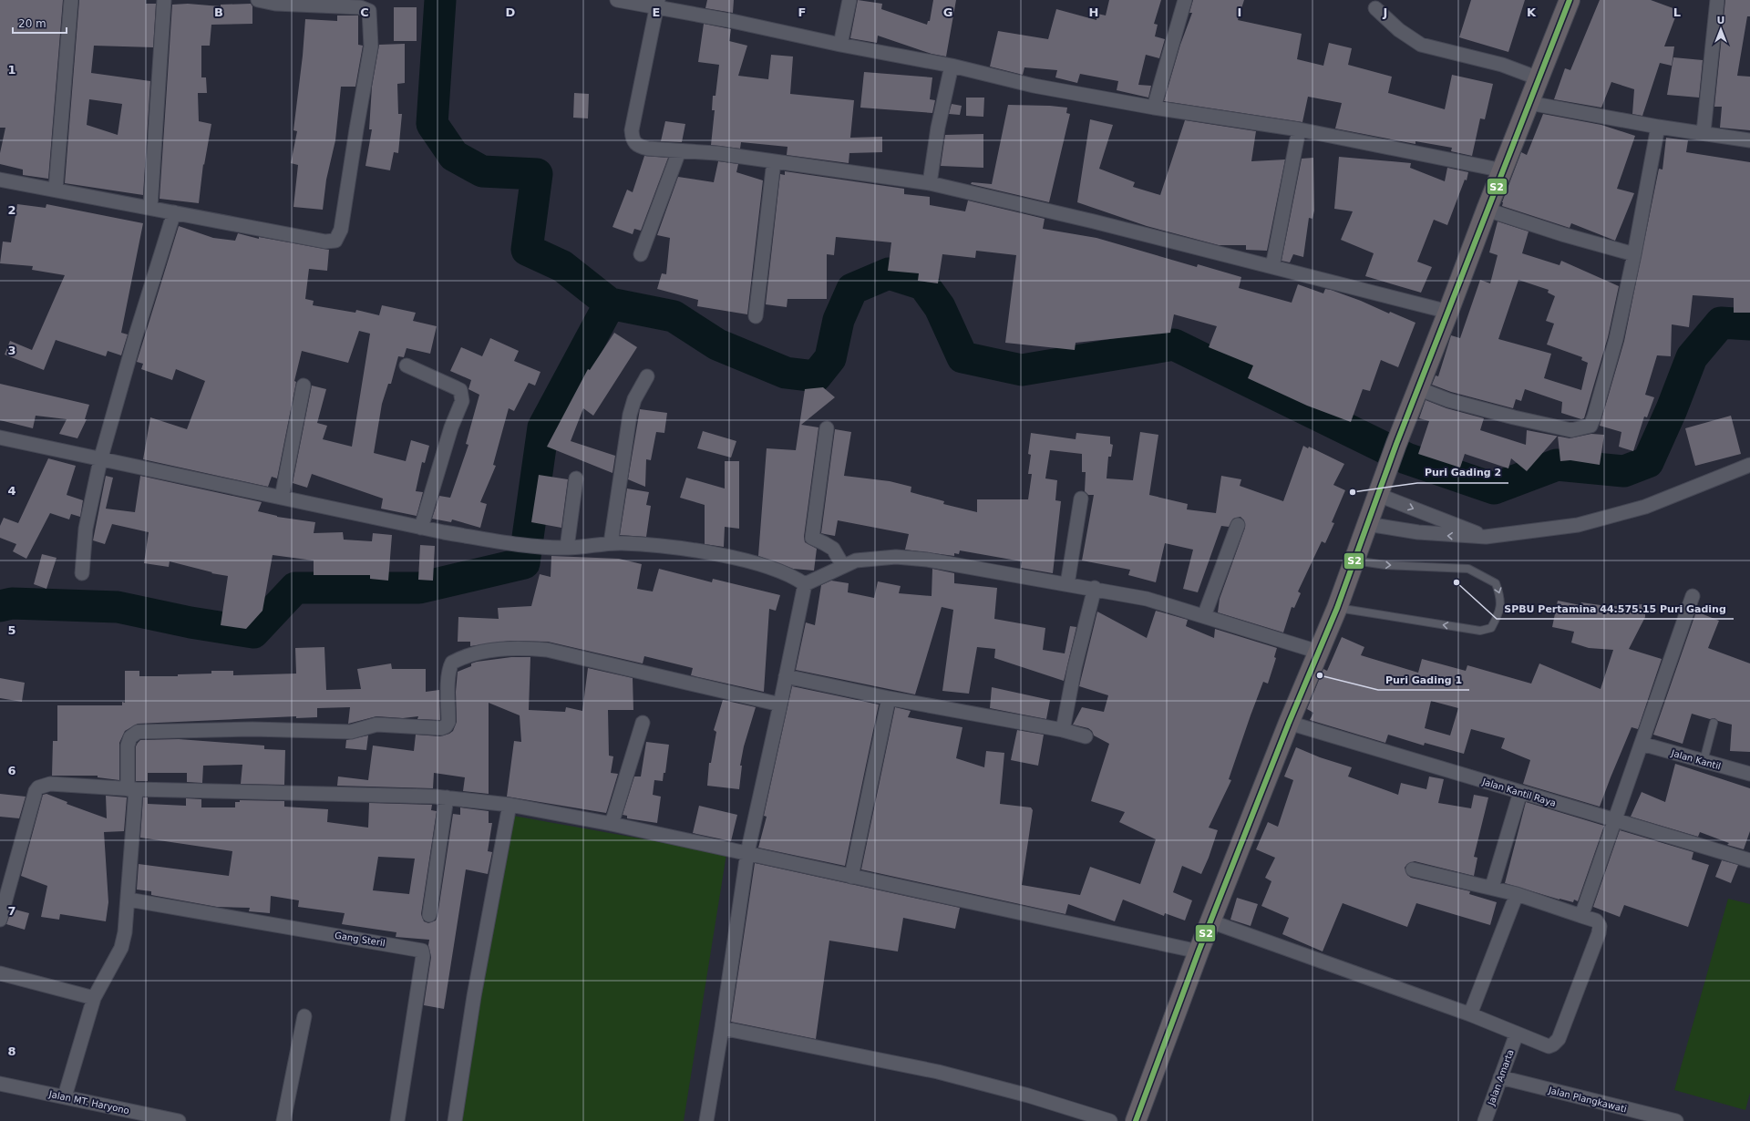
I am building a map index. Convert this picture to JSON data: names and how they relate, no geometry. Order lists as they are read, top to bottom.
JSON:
{
  "streets": {
    "street": [
      "Jalan Kantil",
      "Jalan Kantil Raya",
      "Gang Steril",
      "Jalan Amarta",
      "Jalan Plangkawati",
      "Jalan MT. Haryono"
    ]
  },
  "crossings": [
    ["Jalan Amarta", "Jalan Plangkawati"]
  ],
  "places": ["Puri Gading 2", "SPBU Pertamina 44.575.15 Puri Gading", "Puri Gading 1"],
  "lines": ["transit line S2"],
  "scale_bar": "20 m",
  "north": "top",
  "grid": {
    "columns": [
      "B",
      "C",
      "D",
      "E",
      "F",
      "G",
      "H",
      "I",
      "J",
      "K",
      "L"
    ],
    "rows": [
      "1",
      "2",
      "3",
      "4",
      "5",
      "6",
      "7",
      "8"
    ]
  }
}
